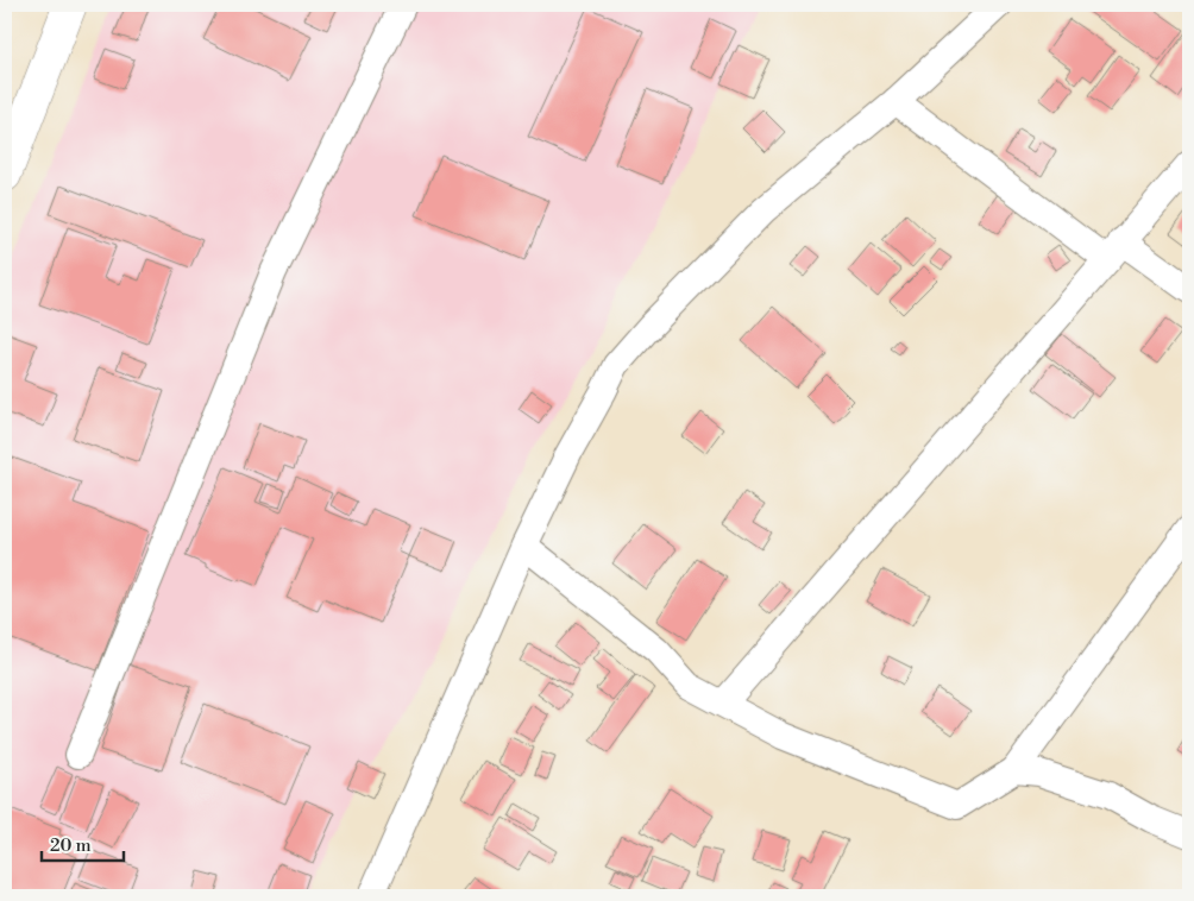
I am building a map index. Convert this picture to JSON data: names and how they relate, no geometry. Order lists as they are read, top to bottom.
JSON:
{
  "scale_bar": "20 m"
}
